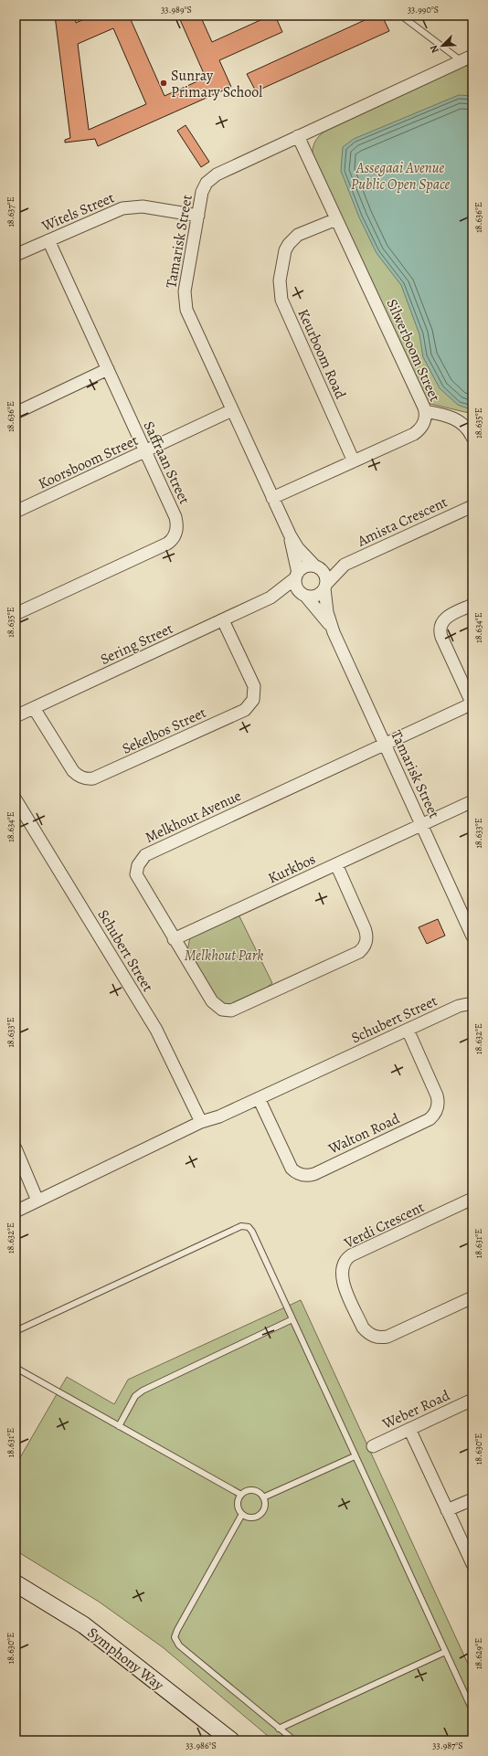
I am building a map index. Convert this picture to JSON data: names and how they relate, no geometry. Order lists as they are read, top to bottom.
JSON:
{
  "streets": {
    "main road": ["Symphony Way"],
    "street": [
      "Witels Street",
      "Tamarisk Street",
      "Silwerboom Street",
      "Keurboom Road",
      "Koorsboom Street",
      "Saffraan Street",
      "Amista Crescent",
      "Sering Street",
      "Sekelbos Street",
      "Melkhout Avenue",
      "Kurkbos",
      "Schubert Street",
      "Walton Road",
      "Verdi Crescent",
      "Weber Road"
    ]
  },
  "crossings": [
    ["Witels Street", "Tamarisk Street"],
    ["Witels Street", "Saffraan Street"],
    ["Tamarisk Street", "Silwerboom Street"],
    ["Tamarisk Street", "Koorsboom Street"],
    ["Tamarisk Street", "Amista Crescent"],
    ["Tamarisk Street", "Sering Street"],
    ["Tamarisk Street", "Melkhout Avenue"],
    ["Tamarisk Street", "Kurkbos"],
    ["Silwerboom Street", "Keurboom Road"],
    ["Koorsboom Street", "Saffraan Street"],
    ["Amista Crescent", "Sering Street"],
    ["Sering Street", "Sekelbos Street"],
    ["Melkhout Avenue", "Kurkbos"],
    ["Schubert Street", "Walton Road"]
  ],
  "parks": ["Assegaai Avenue Public Open Space", "Melkhout Park"],
  "places": ["Sunray Primary School"],
  "north": "bottom left",
  "coordinates": [
    "33.989°S",
    "33.990°S",
    "18.637°E",
    "18.636°E",
    "18.635°E",
    "18.634°E",
    "18.633°E",
    "18.632°E",
    "18.631°E",
    "18.630°E",
    "18.629°E",
    "33.986°S",
    "33.987°S"
  ]
}
